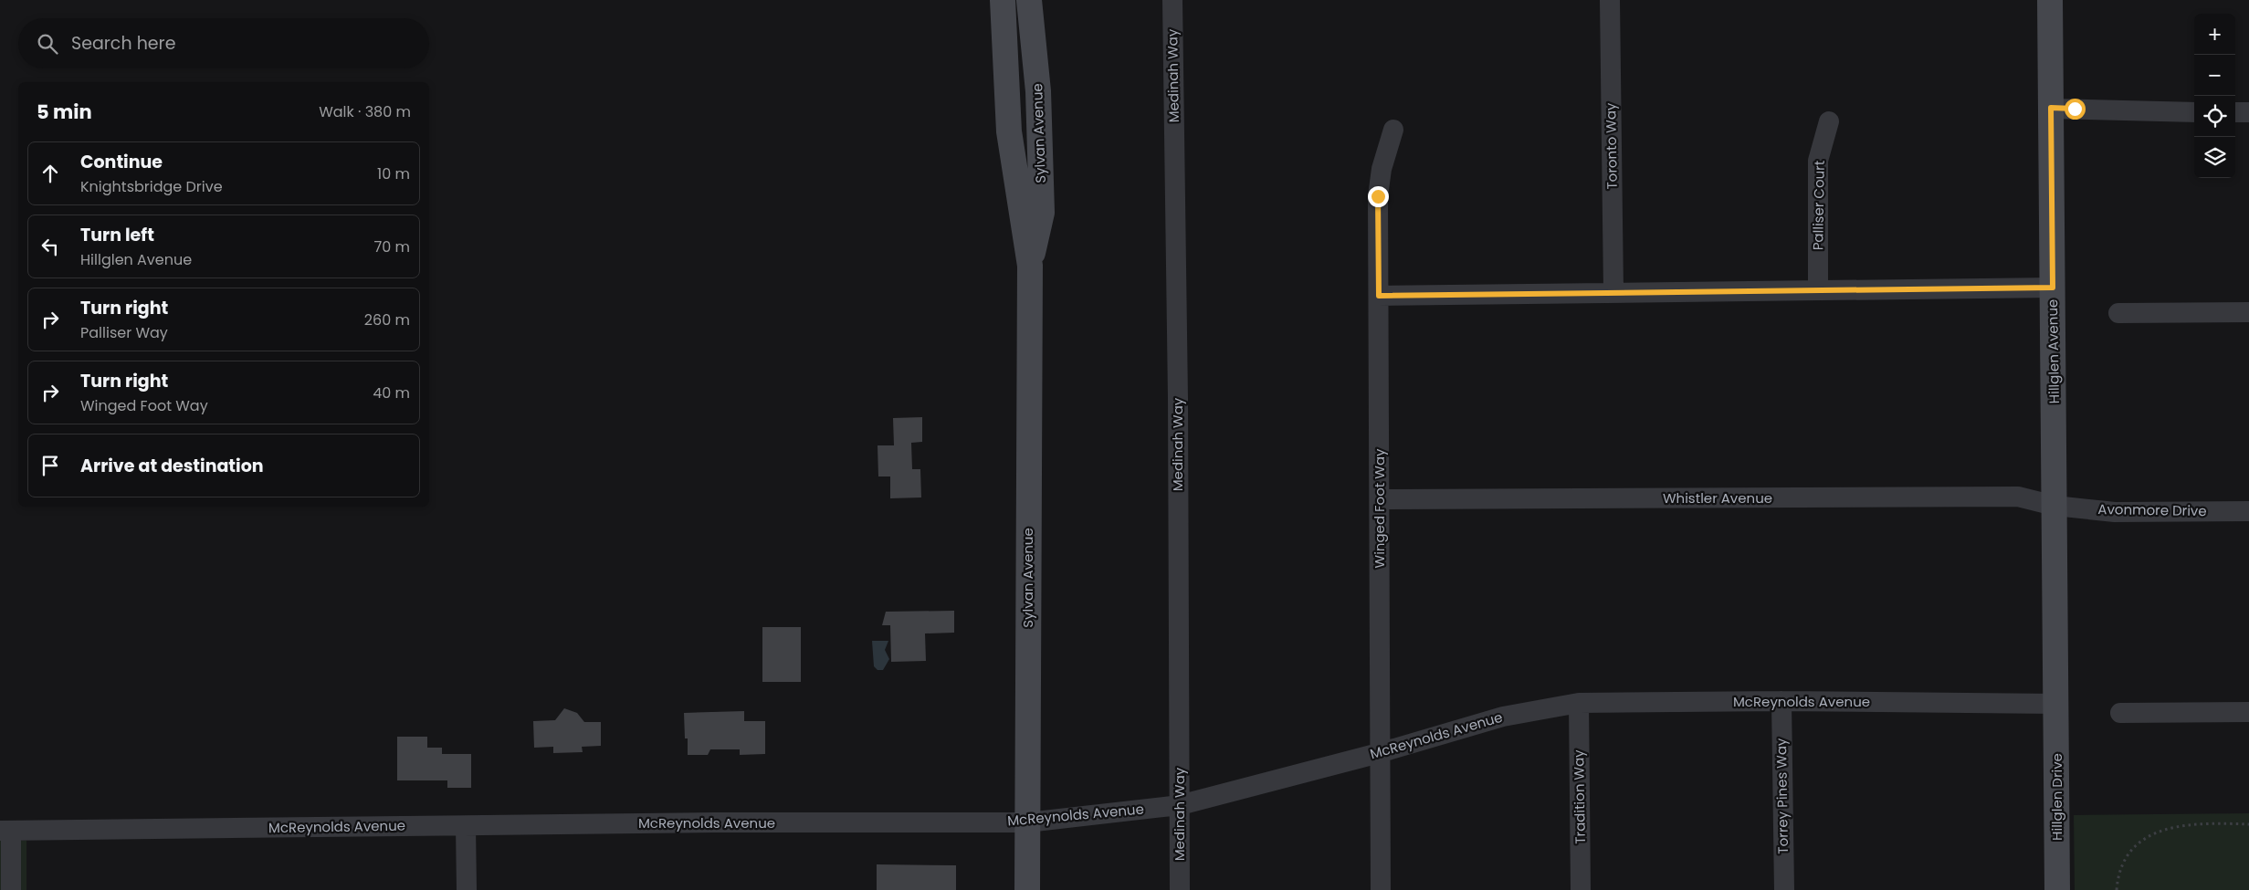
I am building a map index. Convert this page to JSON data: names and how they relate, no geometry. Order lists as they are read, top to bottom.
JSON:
{
  "streets": {
    "main road": ["Sylvan Avenue", "Hillglen Avenue", "Hillglen Drive"],
    "street": [
      "Medinah Way",
      "Toronto Way",
      "Palliser Court",
      "Whistler Avenue",
      "Winged Foot Way",
      "Avonmore Drive",
      "McReynolds Avenue",
      "Torrey Pines Way",
      "Tradition Way"
    ]
  },
  "crossings": [
    ["Medinah Way", "McReynolds Avenue"],
    ["Sylvan Avenue", "McReynolds Avenue"],
    ["Hillglen Avenue", "Whistler Avenue"],
    ["Hillglen Avenue", "Avonmore Drive"],
    ["Hillglen Avenue", "McReynolds Avenue"],
    ["Hillglen Avenue", "Hillglen Drive"],
    ["Whistler Avenue", "Winged Foot Way"],
    ["Whistler Avenue", "Avonmore Drive"],
    ["Winged Foot Way", "McReynolds Avenue"],
    ["McReynolds Avenue", "Torrey Pines Way"],
    ["McReynolds Avenue", "Tradition Way"],
    ["McReynolds Avenue", "Hillglen Drive"]
  ],
  "page": {
    "map_buttons": ["+", "−"],
    "search": "Search here",
    "heading": ["5 min", "Walk · 380 m"],
    "list": [
      ["Continue", "Knightsbridge Drive", "10 m"],
      ["Turn left", "Hillglen Avenue", "70 m"],
      ["Turn right", "Palliser Way", "260 m"],
      ["Turn right", "Winged Foot Way", "40 m"],
      "Arrive at destination"
    ]
  }
}
